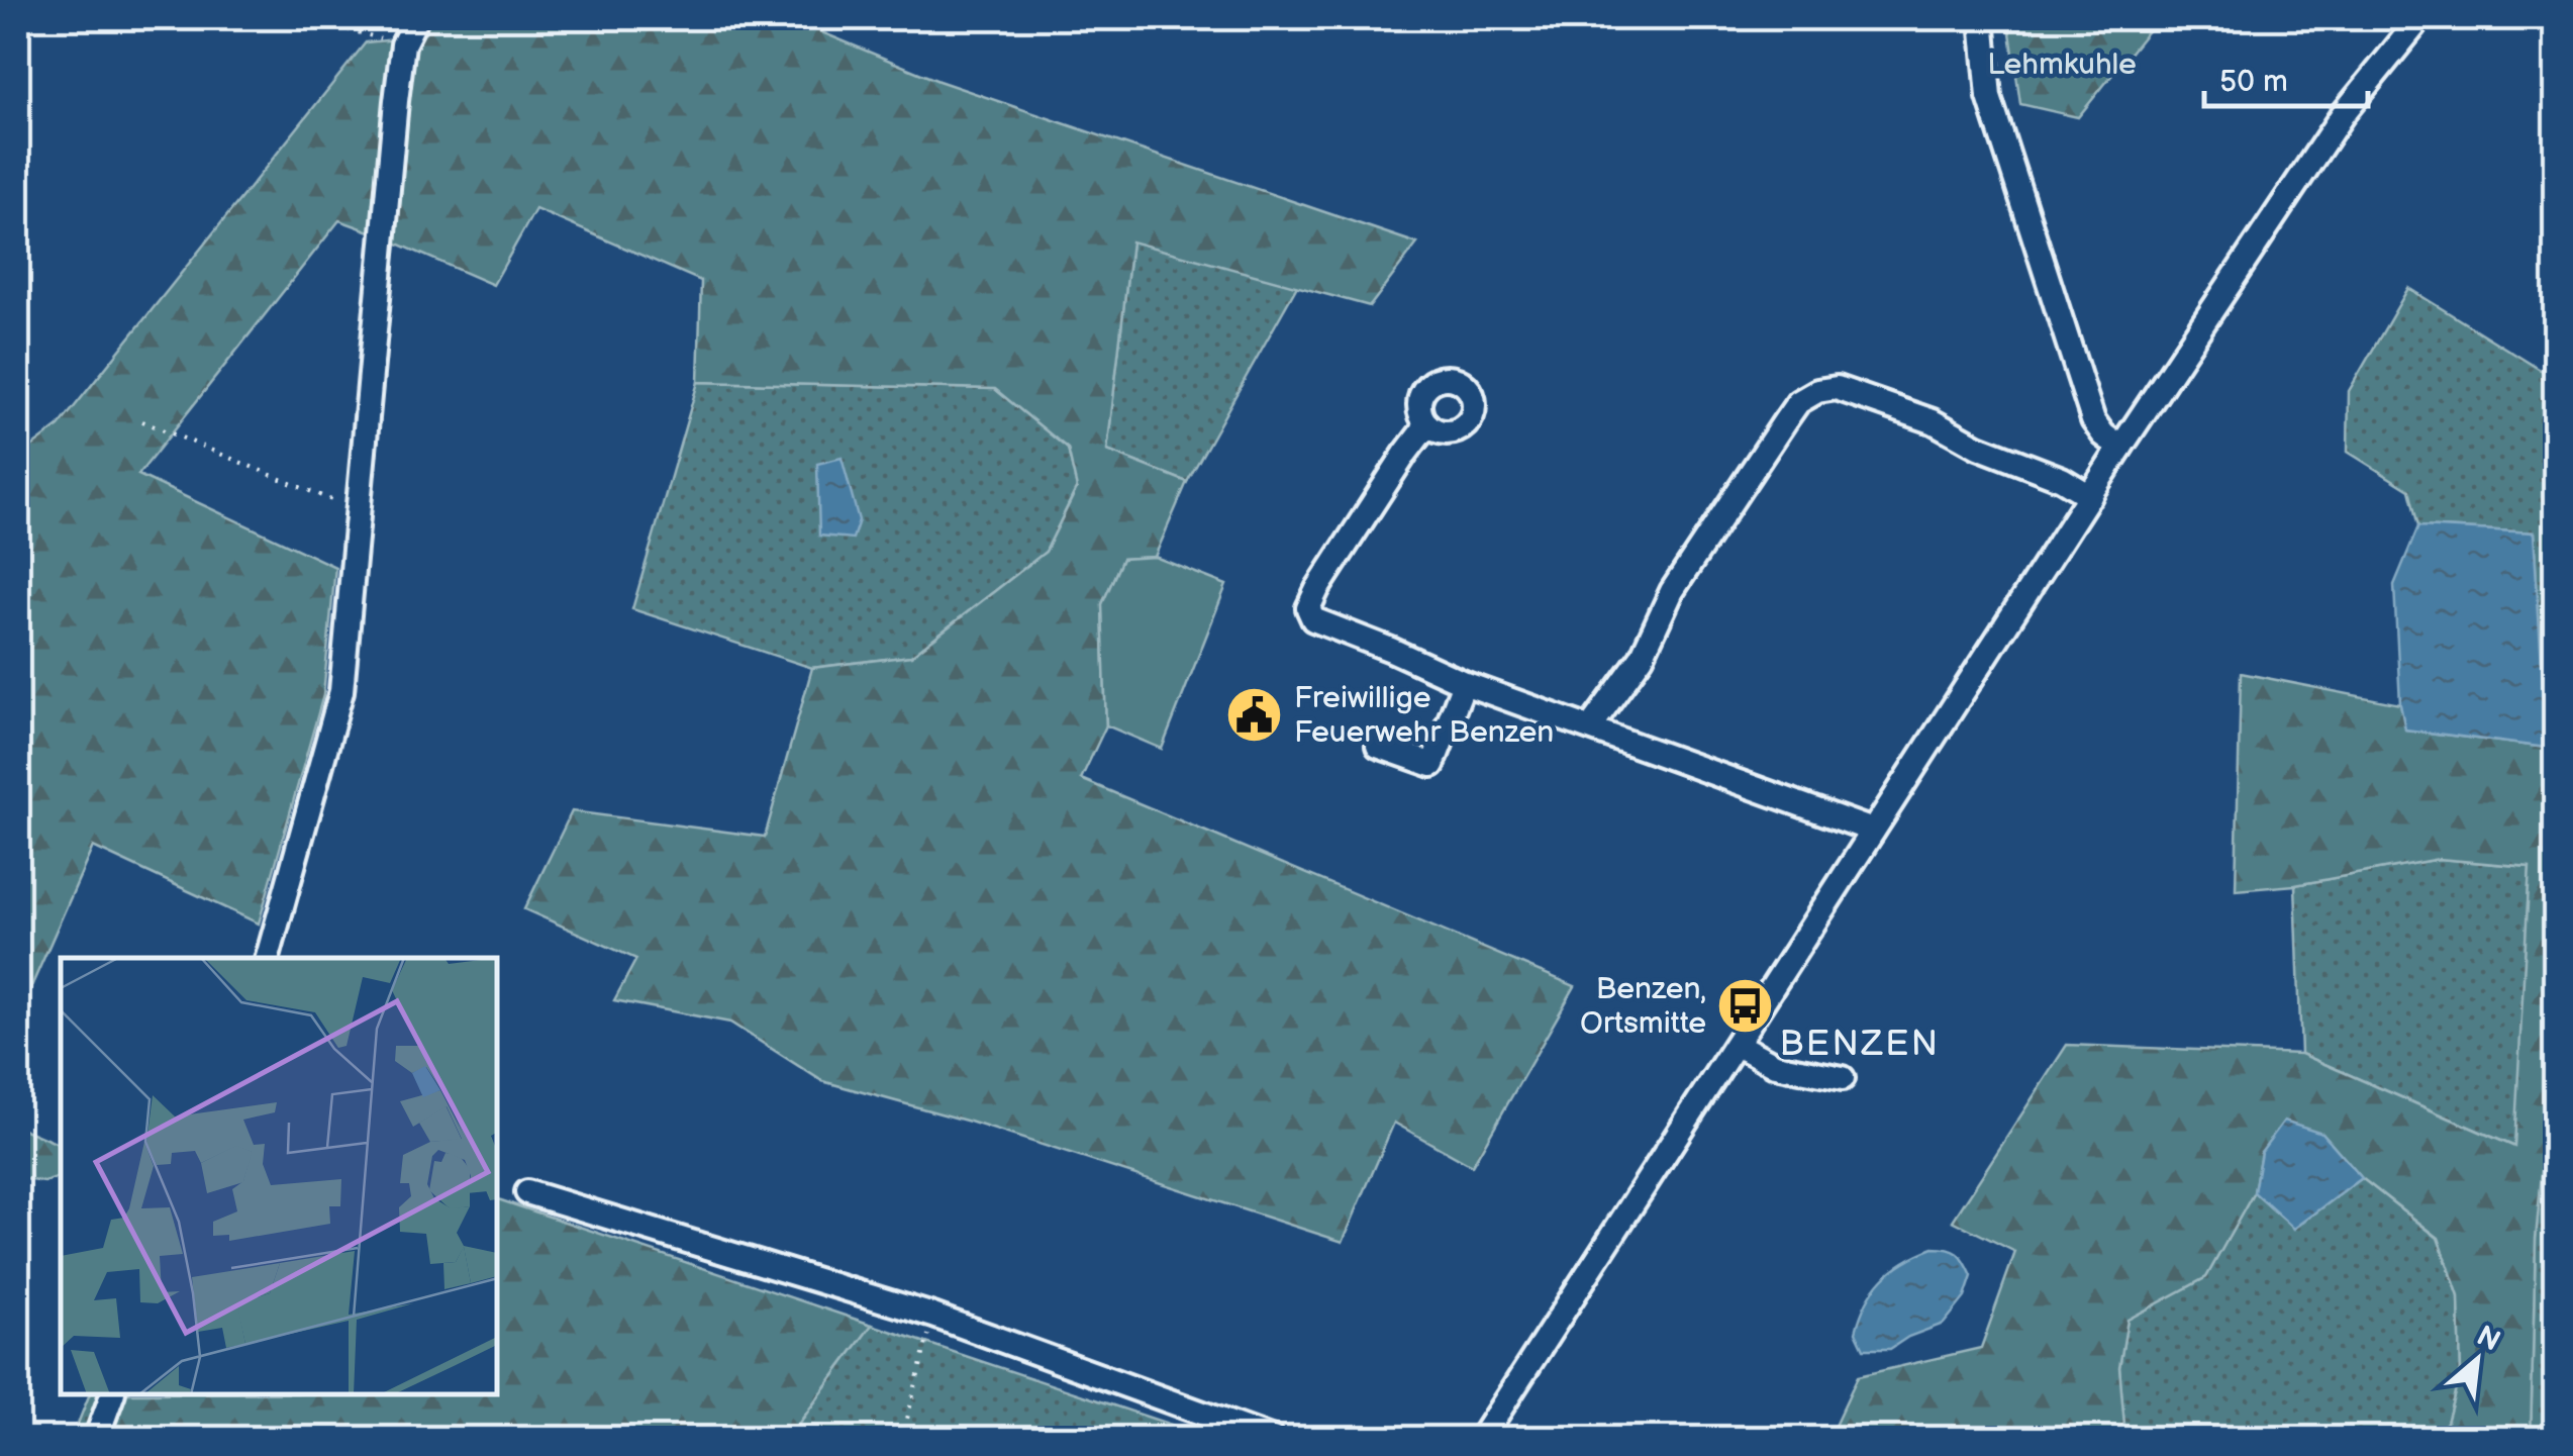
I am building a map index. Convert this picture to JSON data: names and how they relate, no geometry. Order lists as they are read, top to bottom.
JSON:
{
  "districts": ["BENZEN"],
  "parks": ["Lehmkuhle"],
  "places": {
    "public building": ["Freiwillige Feuerwehr Benzen"],
    "bus stop": ["Benzen, Ortsmitte"]
  },
  "scale_bar": "50 m",
  "north": "top right"
}
